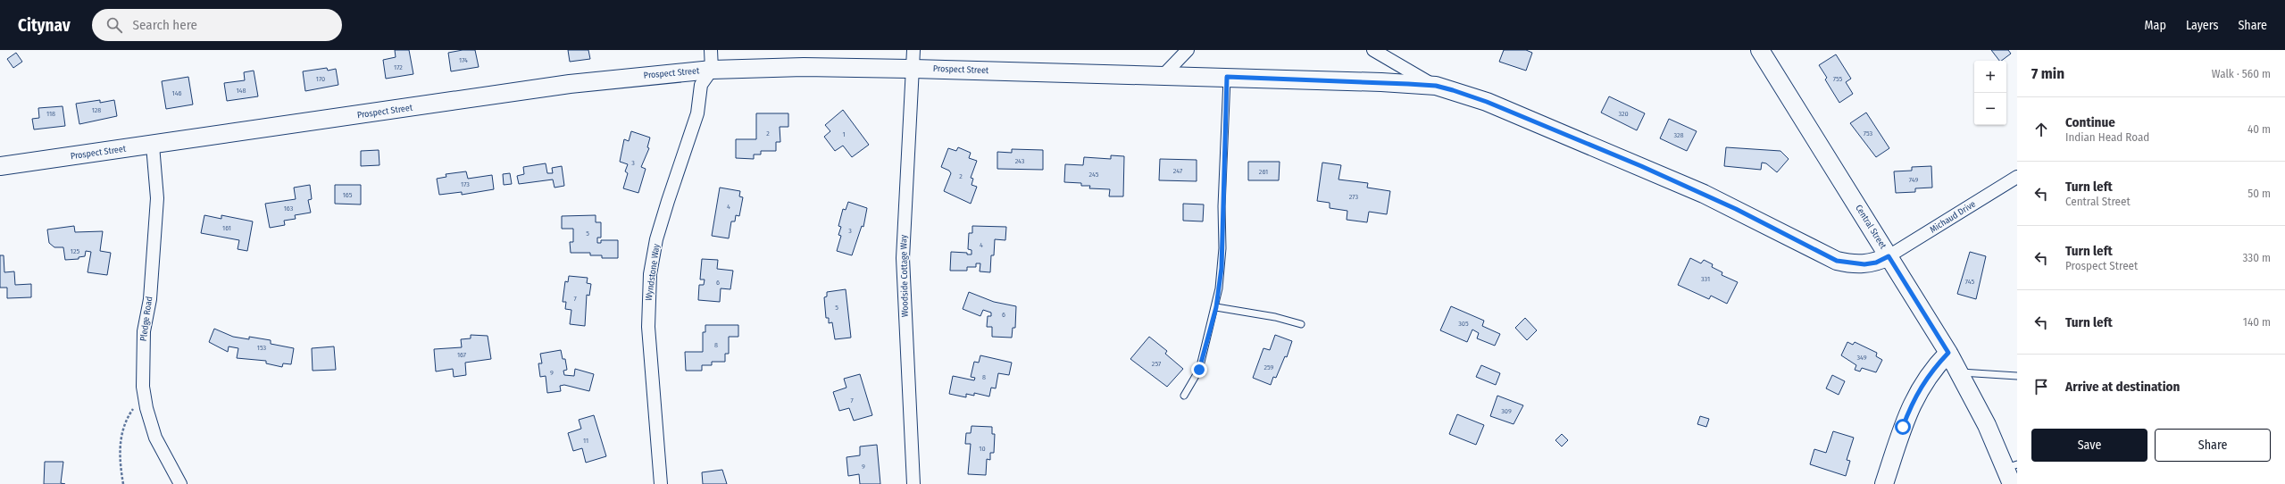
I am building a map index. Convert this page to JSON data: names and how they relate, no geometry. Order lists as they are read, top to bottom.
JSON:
{
  "streets": {
    "street": [
      "Prospect Street",
      "Michaud Drive",
      "Central Street",
      "Wyndstone Way",
      "Woodside Cottage Way",
      "Pledge Road"
    ]
  },
  "crossings": [
    ["Prospect Street", "Michaud Drive"],
    ["Prospect Street", "Central Street"],
    ["Prospect Street", "Wyndstone Way"],
    ["Prospect Street", "Woodside Cottage Way"],
    ["Prospect Street", "Pledge Road"],
    ["Michaud Drive", "Central Street"]
  ],
  "house_numbers": [
    "174",
    "172",
    "170",
    "755",
    "148",
    "146",
    "128",
    "118",
    "320",
    "2",
    "753",
    "1",
    "328",
    "243",
    "3",
    "247",
    "261",
    "245",
    "2",
    "749",
    "173",
    "165",
    "273",
    "4",
    "163",
    "161",
    "3",
    "5",
    "4",
    "125",
    "331",
    "745",
    "6",
    "7",
    "5",
    "6",
    "305",
    "8",
    "153",
    "167",
    "349",
    "257",
    "259",
    "9",
    "8",
    "7",
    "309",
    "11",
    "10",
    "9"
  ],
  "page": {
    "header": "Citynav",
    "search": "Search here",
    "nav": ["Map", "Layers", "Share"],
    "heading": ["7 min", "Walk · 560 m"],
    "map_buttons": ["+", "−"],
    "list": [
      ["Continue", "Indian Head Road", "40 m"],
      ["Turn left", "Central Street", "50 m"],
      ["Turn left", "Prospect Street", "330 m"],
      ["Turn left", "140 m"],
      "Arrive at destination"
    ],
    "buttons": ["Save", "Share"]
  }
}
